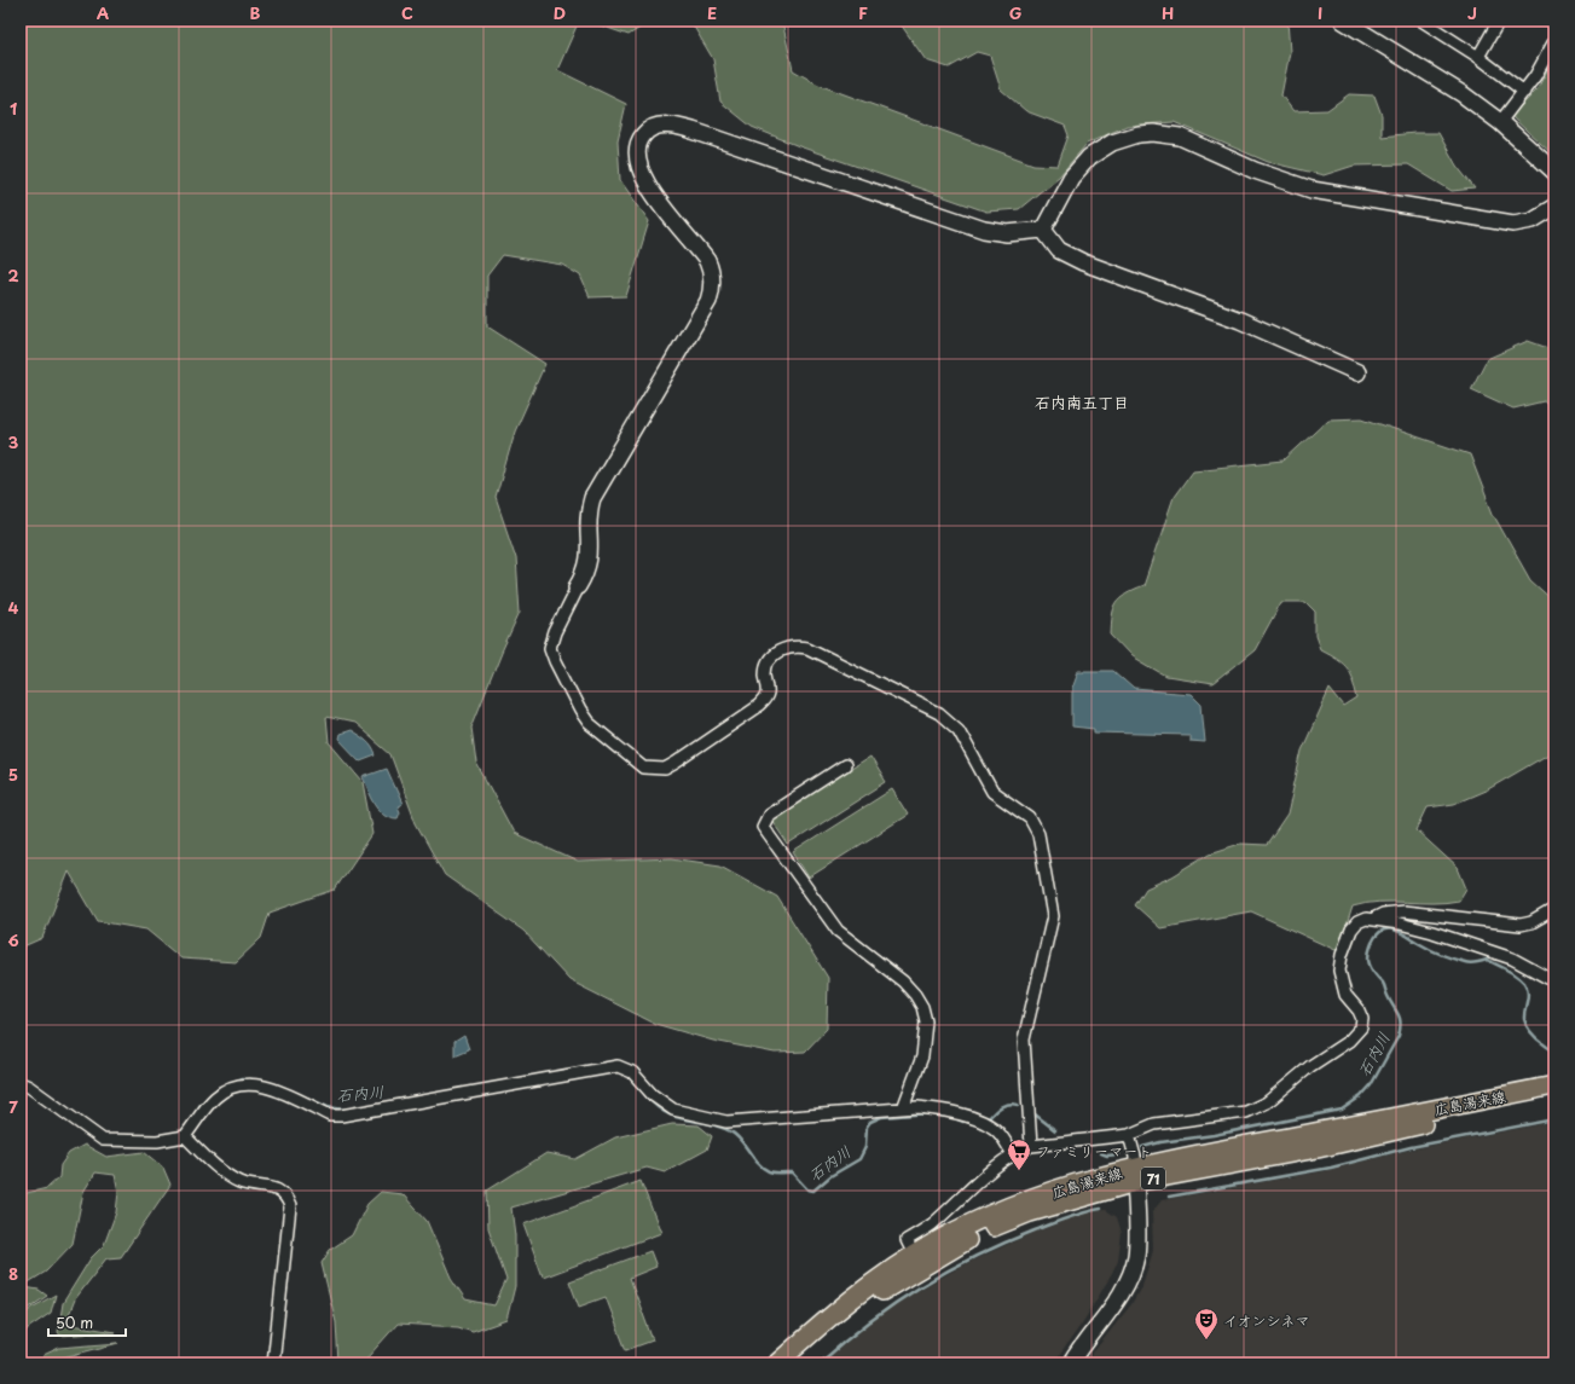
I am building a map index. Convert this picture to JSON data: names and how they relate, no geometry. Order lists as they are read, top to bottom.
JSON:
{
  "streets": {
    "main road": ["広島湯来線", "71"]
  },
  "districts": ["石内南五丁目"],
  "water": ["石内川"],
  "places": {
    "supermarket": ["ファミリーマート"],
    "theatre": ["イオンシネマ"]
  },
  "scale_bar": "50 m",
  "grid": {
    "columns": [
      "A",
      "B",
      "C",
      "D",
      "E",
      "F",
      "G",
      "H",
      "I",
      "J"
    ],
    "rows": [
      "1",
      "2",
      "3",
      "4",
      "5",
      "6",
      "7",
      "8"
    ]
  }
}
